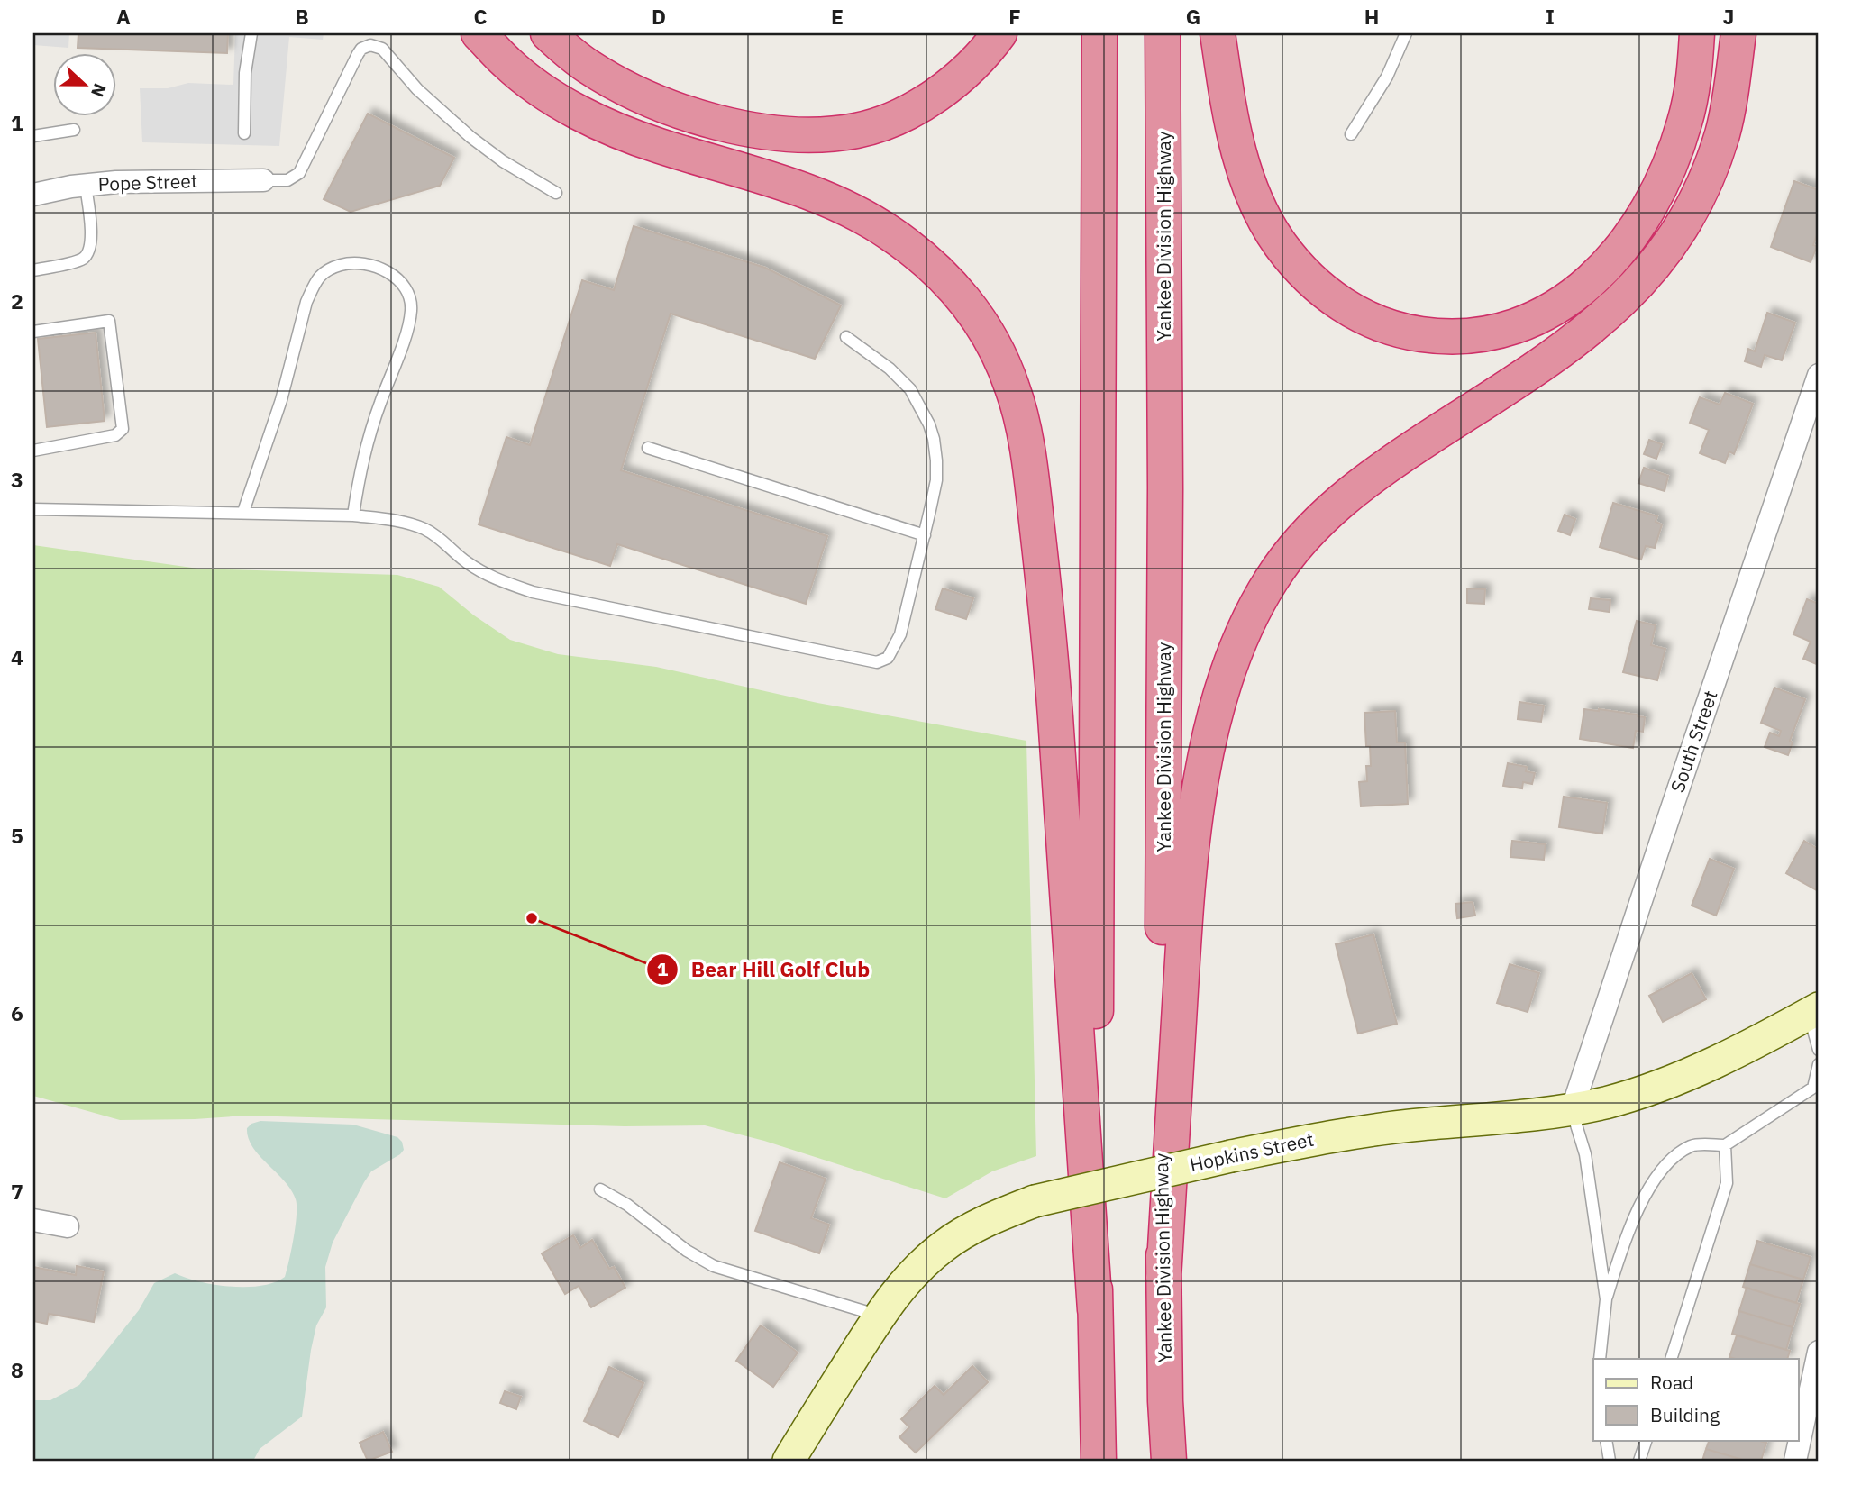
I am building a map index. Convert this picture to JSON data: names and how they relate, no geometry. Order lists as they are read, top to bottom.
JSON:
{
  "streets": {
    "highway": ["Yankee Division Highway"],
    "main road": ["Hopkins Street"],
    "street": ["Pope Street", "South Street"]
  },
  "crossings": [
    ["South Street", "Hopkins Street"]
  ],
  "places": ["Bear Hill Golf Club"],
  "legend": ["Road", "Building"],
  "north": "right",
  "grid": {
    "columns": [
      "A",
      "B",
      "C",
      "D",
      "E",
      "F",
      "G",
      "H",
      "I",
      "J"
    ],
    "rows": [
      "1",
      "2",
      "3",
      "4",
      "5",
      "6",
      "7",
      "8"
    ]
  }
}
